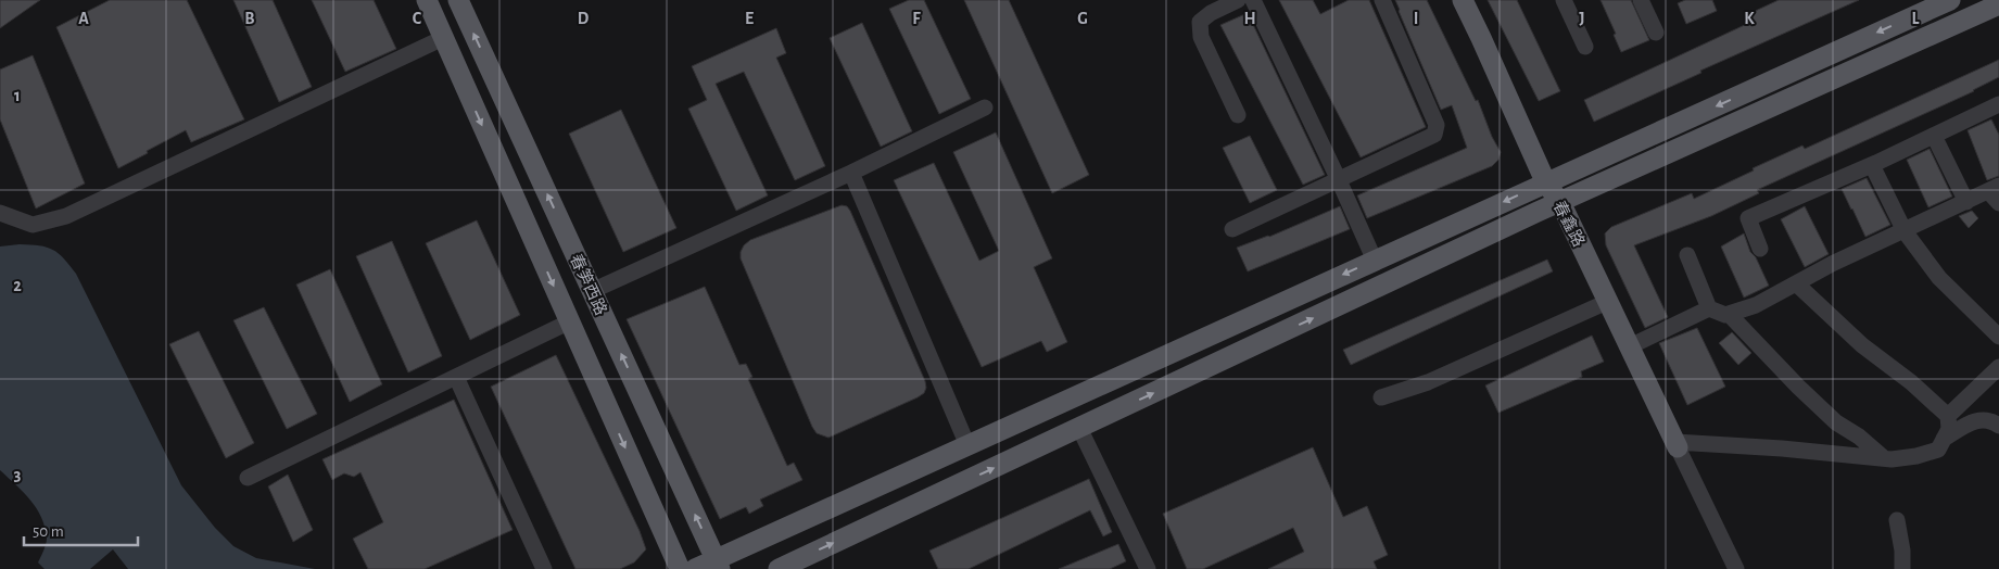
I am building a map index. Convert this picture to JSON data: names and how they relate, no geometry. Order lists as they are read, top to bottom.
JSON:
{
  "streets": {
    "main road": ["春鑫路", "春笋西路"]
  },
  "scale_bar": "50 m",
  "grid": {
    "columns": [
      "A",
      "B",
      "C",
      "D",
      "E",
      "F",
      "G",
      "H",
      "I",
      "J",
      "K",
      "L"
    ],
    "rows": ["1", "2", "3"]
  }
}
